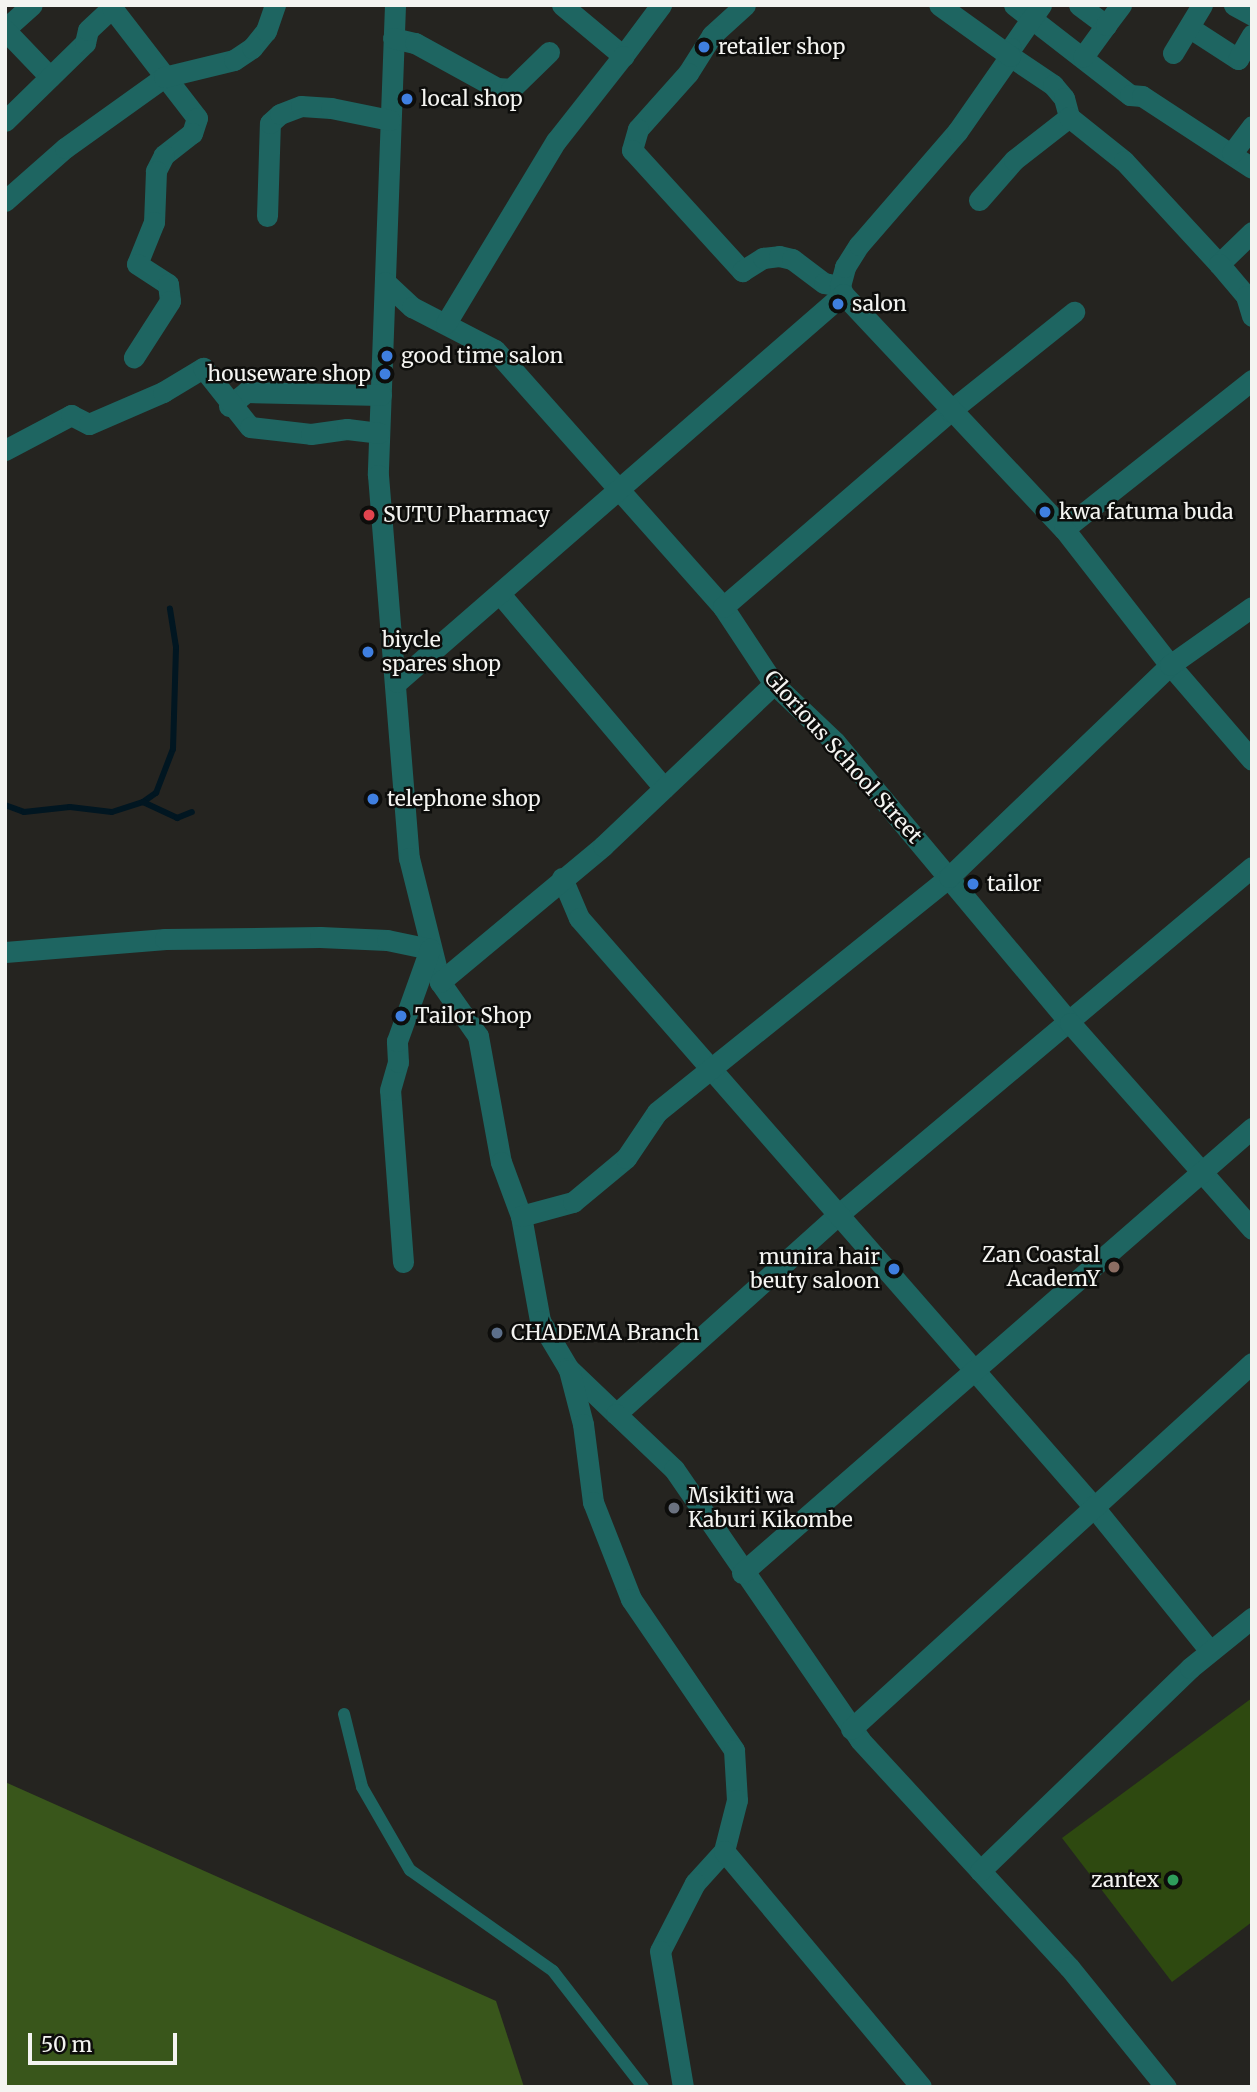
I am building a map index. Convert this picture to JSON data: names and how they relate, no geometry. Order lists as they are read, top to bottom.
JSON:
{
  "streets": {
    "street": ["Glorious School Street"]
  },
  "places": [
    "retailer shop",
    "local shop",
    "salon",
    "good time salon",
    "houseware shop",
    "kwa fatuma buda",
    "SUTU Pharmacy",
    "biycle spares shop",
    "telephone shop",
    "tailor",
    "Tailor Shop",
    "Zan Coastal AcademY",
    "munira hair beuty saloon",
    "CHADEMA Branch",
    "Msikiti wa Kaburi Kikombe",
    "zantex"
  ],
  "scale_bar": "50 m"
}
